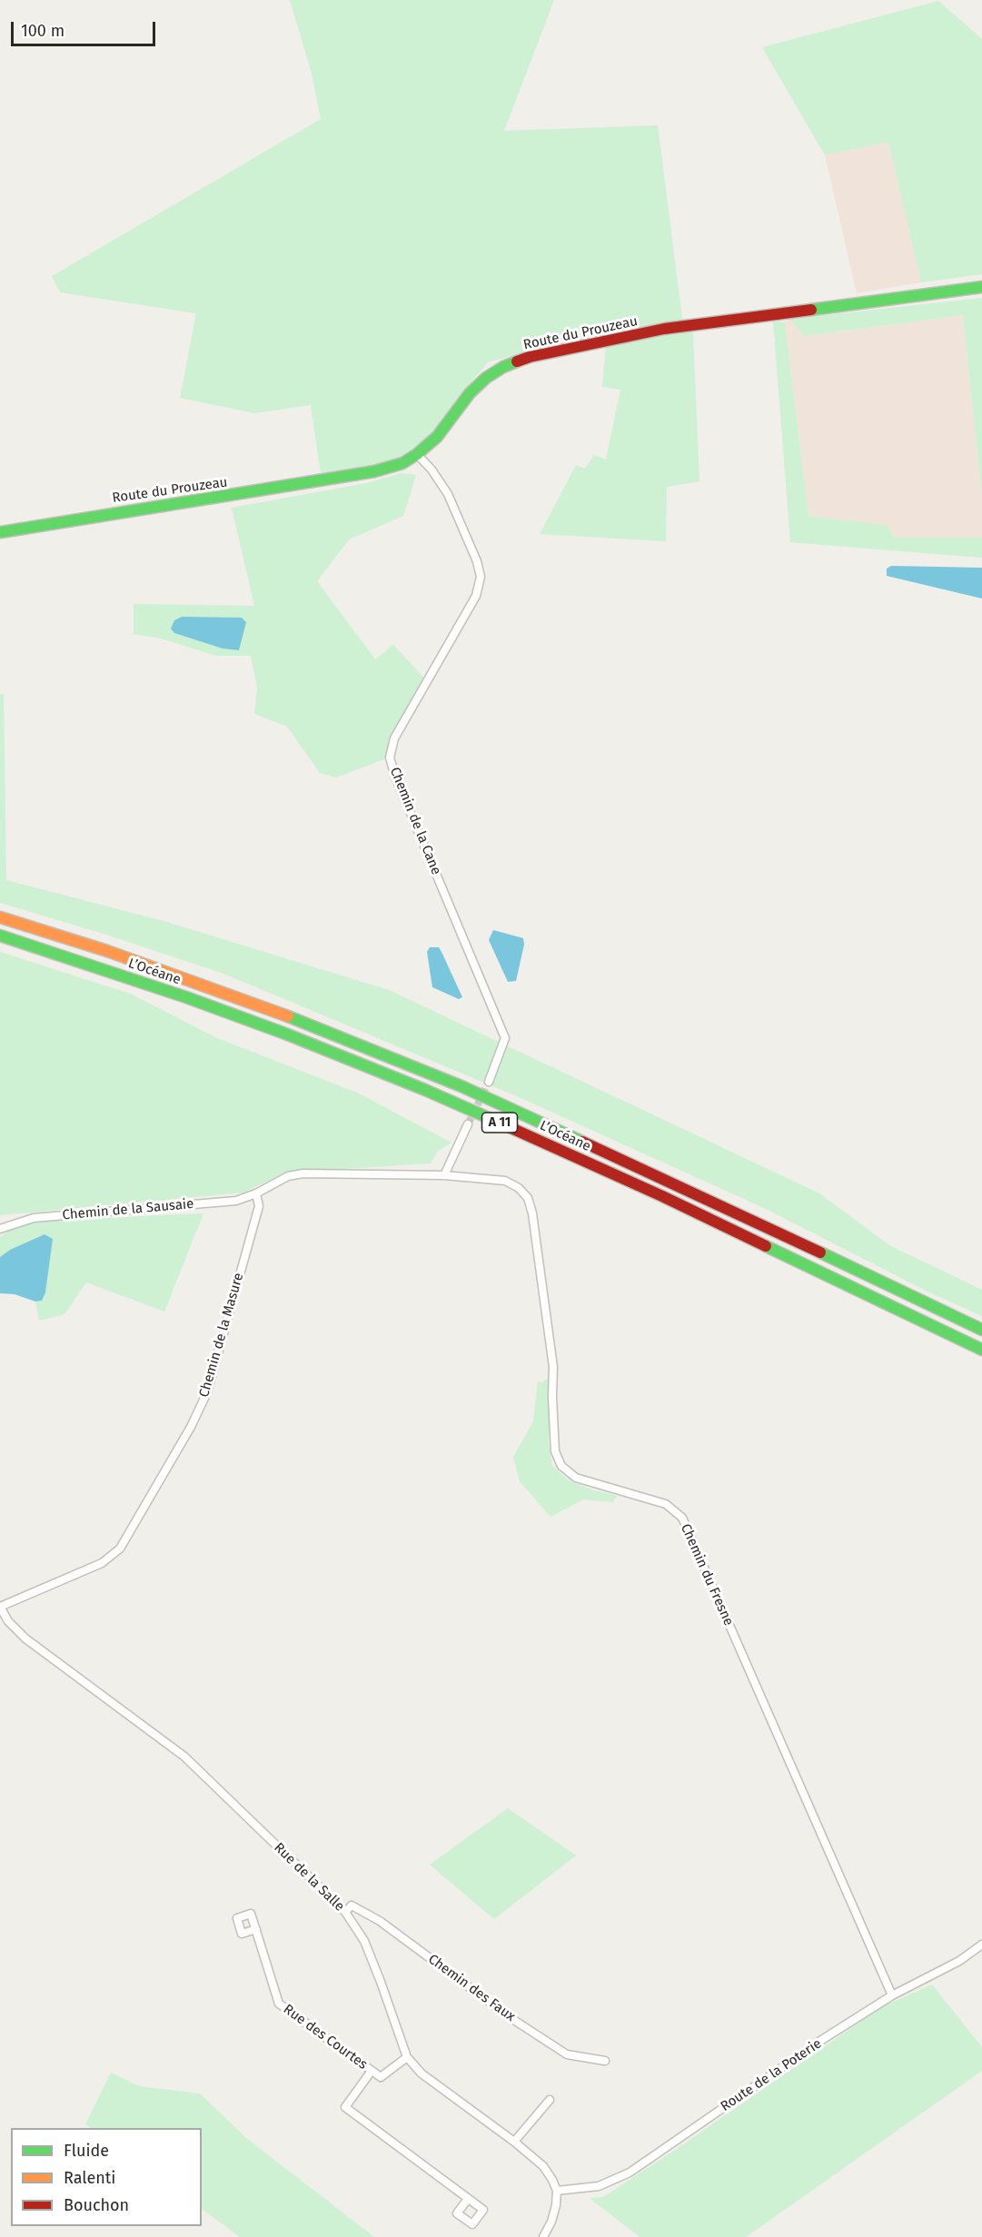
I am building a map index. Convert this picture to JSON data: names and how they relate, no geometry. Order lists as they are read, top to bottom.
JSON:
{
  "streets": {
    "main road": ["Route du Prouzeau", "L’Océane", "A 11"],
    "street": [
      "Chemin de la Cane",
      "Chemin de la Sausaie",
      "Chemin de la Masure",
      "Chemin du Fresne",
      "Rue de la Salle",
      "Chemin des Faux",
      "Rue des Courtes",
      "Route de la Poterie"
    ]
  },
  "crossings": [
    ["Route du Prouzeau", "Chemin de la Cane"],
    ["Chemin de la Sausaie", "Chemin de la Masure"],
    ["Chemin de la Masure", "Rue de la Salle"],
    ["Chemin du Fresne", "Route de la Poterie"],
    ["Rue de la Salle", "Chemin des Faux"],
    ["Rue de la Salle", "Rue des Courtes"],
    ["Rue de la Salle", "Route de la Poterie"]
  ],
  "legend": ["Fluide", "Ralenti", "Bouchon"],
  "scale_bar": "100 m"
}
